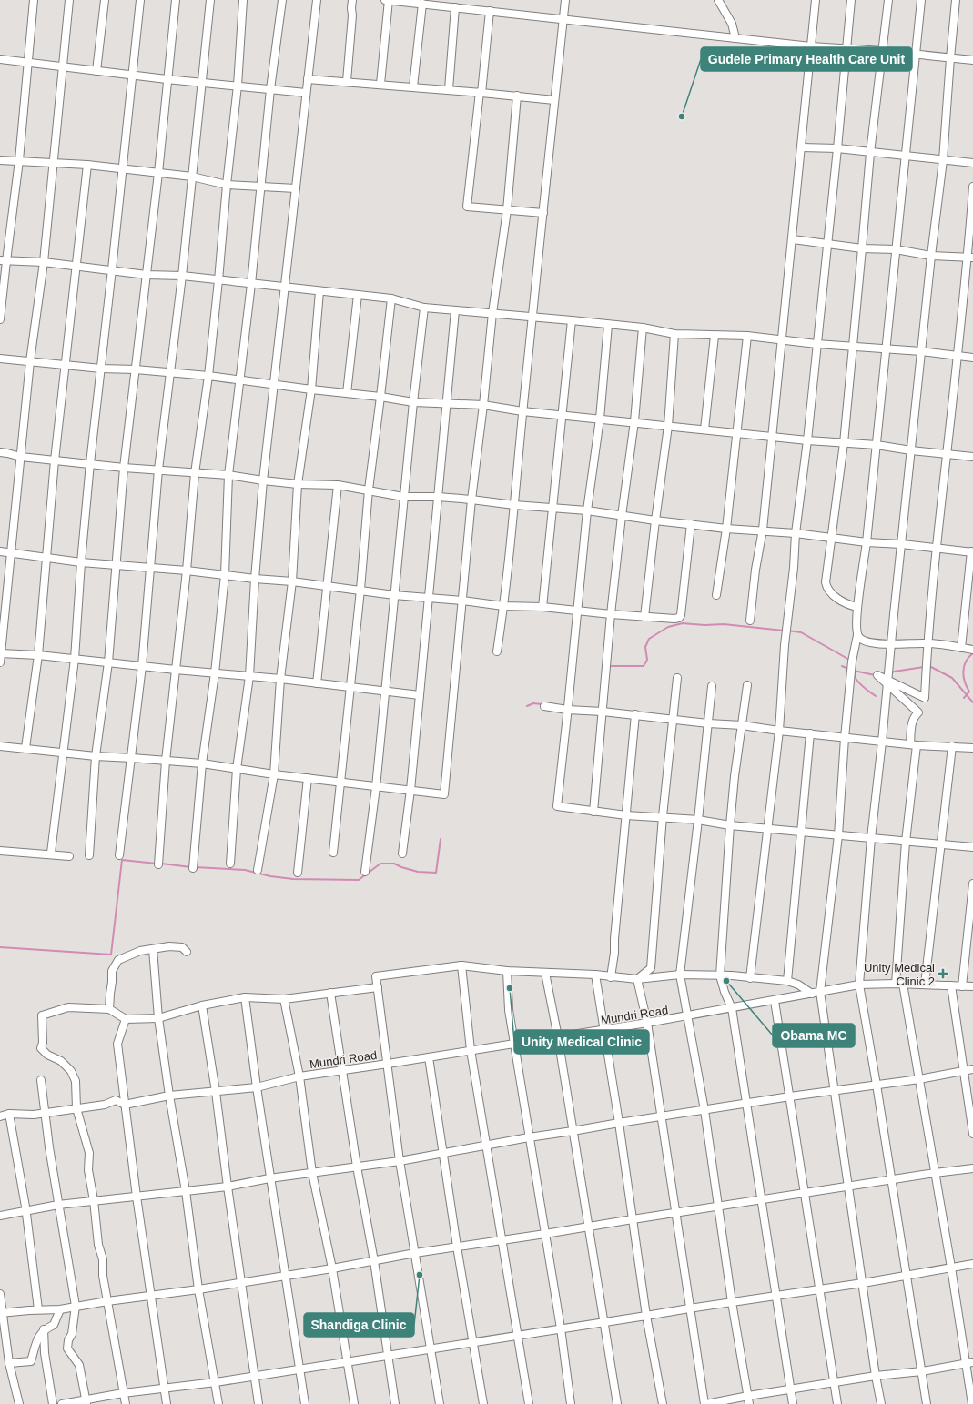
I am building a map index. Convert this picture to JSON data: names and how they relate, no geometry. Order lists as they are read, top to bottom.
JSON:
{
  "streets": {
    "street": ["Mundri Road"]
  },
  "places": {
    "other": [
      "Gudele Primary Health Care Unit",
      "Obama MC",
      "Unity Medical Clinic",
      "Shandiga Clinic"
    ],
    "health": ["Unity Medical Clinic 2"]
  }
}
